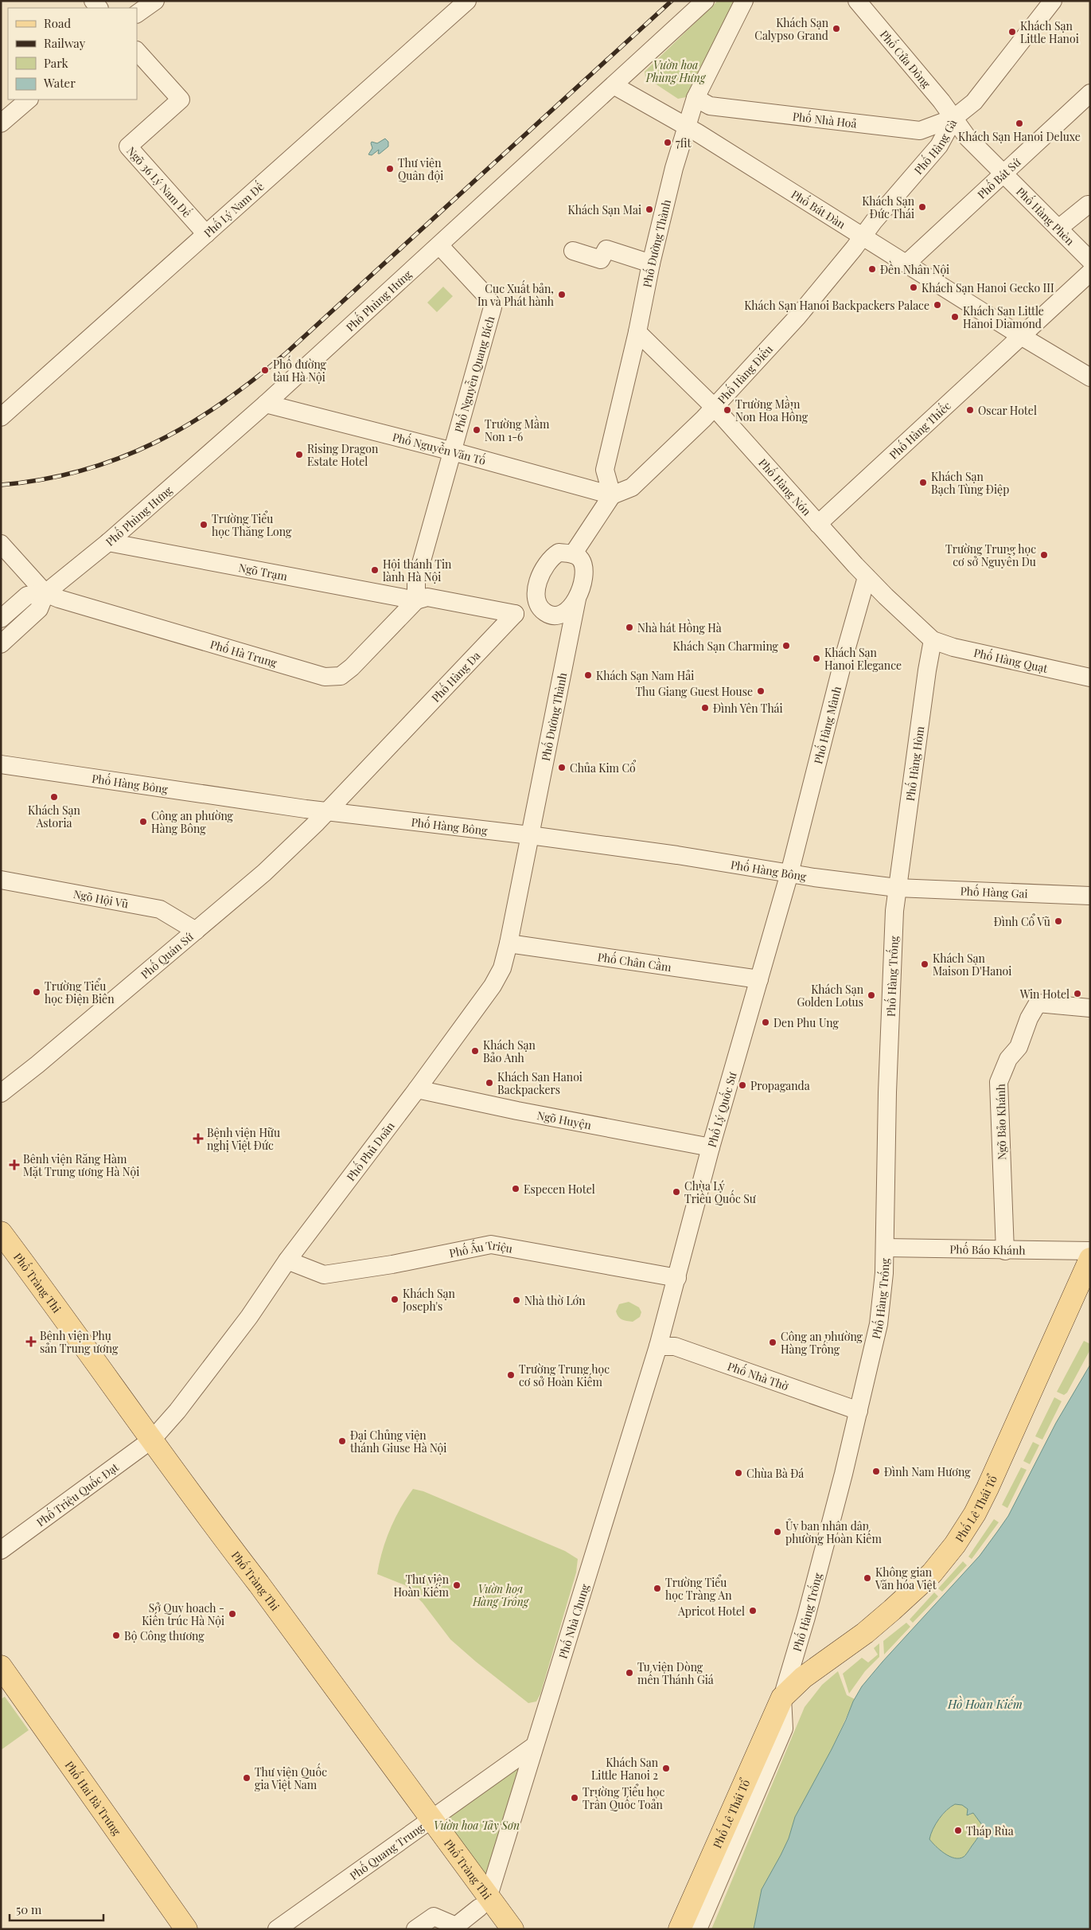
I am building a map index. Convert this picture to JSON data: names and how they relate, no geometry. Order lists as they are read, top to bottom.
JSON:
{
  "streets": {
    "main road": ["Phố Tràng Thi", "Phố Lê Thái Tổ", "Phố Hai Bà Trưng"],
    "street": [
      "Phố Cửa Đông",
      "Phố Nhà Hoả",
      "Phố Hàng Gà",
      "Phố Bát Sứ",
      "Ngõ 36 Lý Nam Đế",
      "Phố Bát Đàn",
      "Phố Lý Nam Đế",
      "Phố Hàng Phèn",
      "Phố Đường Thành",
      "Phố Phùng Hưng",
      "Phố Hàng Điếu",
      "Phố Nguyễn Quang Bích",
      "Phố Hàng Thiếc",
      "Phố Nguyễn Văn Tố",
      "Phố Hàng Nón",
      "Ngõ Trạm",
      "Phố Hà Trung",
      "Phố Hàng Quạt",
      "Phố Hàng Da",
      "Phố Hàng Mành",
      "Phố Hàng Hòm",
      "Phố Hàng Bông",
      "Phố Hàng Gai",
      "Ngõ Hội Vũ",
      "Phố Quán Sứ",
      "Phố Chân Cầm",
      "Phố Hàng Trống",
      "Phố Lý Quốc Sư",
      "Ngõ Huyện",
      "Ngõ Bảo Khánh",
      "Phố Phủ Doãn",
      "Phố Báo Khánh",
      "Phố Ấu Triệu",
      "Phố Nhà Thờ",
      "Phố Triệu Quốc Đạt",
      "Phố Nhà Chung",
      "Phố Quang Trung"
    ]
  },
  "crossings": [
    ["Phố Cửa Đông", "Phố Nhà Hoả"],
    ["Phố Cửa Đông", "Phố Hàng Gà"],
    ["Phố Cửa Đông", "Phố Hàng Phèn"],
    ["Phố Nhà Hoả", "Phố Hàng Gà"],
    ["Phố Nhà Hoả", "Phố Hàng Phèn"],
    ["Phố Nhà Hoả", "Phố Đường Thành"],
    ["Phố Hàng Gà", "Phố Bát Đàn"],
    ["Phố Hàng Gà", "Phố Hàng Phèn"],
    ["Phố Hàng Gà", "Phố Hàng Điếu"],
    ["Phố Bát Sứ", "Phố Bát Đàn"],
    ["Phố Bát Sứ", "Phố Hàng Phèn"],
    ["Ngõ 36 Lý Nam Đế", "Phố Lý Nam Đế"],
    ["Phố Bát Đàn", "Phố Đường Thành"],
    ["Phố Bát Đàn", "Phố Phùng Hưng"],
    ["Phố Bát Đàn", "Phố Hàng Điếu"],
    ["Phố Bát Đàn", "Phố Hàng Thiếc"],
    ["Phố Đường Thành", "Phố Hàng Điếu"],
    ["Phố Đường Thành", "Phố Nguyễn Văn Tố"],
    ["Phố Đường Thành", "Phố Hàng Nón"],
    ["Phố Đường Thành", "Phố Hàng Bông"],
    ["Phố Đường Thành", "Phố Phủ Doãn"],
    ["Phố Phùng Hưng", "Phố Nguyễn Quang Bích"],
    ["Phố Phùng Hưng", "Phố Nguyễn Văn Tố"],
    ["Phố Phùng Hưng", "Ngõ Trạm"],
    ["Phố Phùng Hưng", "Phố Hà Trung"],
    ["Phố Hàng Điếu", "Phố Nguyễn Văn Tố"],
    ["Phố Hàng Điếu", "Phố Hàng Nón"],
    ["Phố Nguyễn Quang Bích", "Phố Nguyễn Văn Tố"],
    ["Phố Hàng Thiếc", "Phố Hàng Nón"],
    ["Phố Hàng Nón", "Phố Hàng Quạt"],
    ["Phố Hàng Nón", "Phố Hàng Mành"],
    ["Phố Hàng Nón", "Phố Hàng Hòm"],
    ["Ngõ Trạm", "Phố Hà Trung"],
    ["Ngõ Trạm", "Phố Hàng Da"],
    ["Phố Hà Trung", "Phố Hàng Da"],
    ["Phố Hàng Quạt", "Phố Hàng Hòm"],
    ["Phố Hàng Da", "Phố Hàng Bông"],
    ["Phố Hàng Da", "Phố Quán Sứ"],
    ["Phố Hàng Mành", "Phố Hàng Bông"],
    ["Phố Hàng Mành", "Phố Lý Quốc Sư"],
    ["Phố Hàng Hòm", "Phố Hàng Bông"],
    ["Phố Hàng Hòm", "Phố Hàng Gai"],
    ["Phố Hàng Hòm", "Phố Hàng Trống"],
    ["Phố Hàng Bông", "Phố Hàng Gai"],
    ["Phố Hàng Bông", "Phố Quán Sứ"],
    ["Phố Hàng Bông", "Phố Hàng Trống"],
    ["Phố Hàng Bông", "Phố Lý Quốc Sư"],
    ["Phố Hàng Bông", "Phố Phủ Doãn"],
    ["Phố Hàng Gai", "Phố Hàng Trống"],
    ["Ngõ Hội Vũ", "Phố Quán Sứ"],
    ["Phố Chân Cầm", "Phố Lý Quốc Sư"],
    ["Phố Chân Cầm", "Phố Phủ Doãn"],
    ["Phố Hàng Trống", "Phố Báo Khánh"],
    ["Phố Hàng Trống", "Phố Nhà Thờ"],
    ["Phố Hàng Trống", "Phố Lê Thái Tổ"],
    ["Phố Lý Quốc Sư", "Ngõ Huyện"],
    ["Phố Lý Quốc Sư", "Phố Ấu Triệu"],
    ["Phố Lý Quốc Sư", "Phố Nhà Thờ"],
    ["Phố Lý Quốc Sư", "Phố Nhà Chung"],
    ["Ngõ Huyện", "Phố Phủ Doãn"],
    ["Ngõ Bảo Khánh", "Phố Báo Khánh"],
    ["Phố Phủ Doãn", "Phố Ấu Triệu"],
    ["Phố Phủ Doãn", "Phố Tràng Thi"],
    ["Phố Phủ Doãn", "Phố Triệu Quốc Đạt"],
    ["Phố Tràng Thi", "Phố Triệu Quốc Đạt"],
    ["Phố Tràng Thi", "Phố Nhà Chung"],
    ["Phố Tràng Thi", "Phố Quang Trung"],
    ["Phố Nhà Thờ", "Phố Nhà Chung"],
    ["Phố Nhà Chung", "Phố Quang Trung"]
  ],
  "water": ["Hồ Hoàn Kiếm"],
  "parks": ["Vườn hoa Phùng Hưng", "Vườn hoa Hàng Trống", "Vườn hoa Tây Sơn"],
  "places": {
    "other": [
      "Khách Sạn Calypso Grand",
      "Khách Sạn Little Hanoi",
      "Khách Sạn Hanoi Deluxe",
      "7fit",
      "Thư viện Quân đội",
      "Khách Sạn Đức Thái",
      "Khách Sạn Mai",
      "Đền Nhân Nội",
      "Khách Sạn Hanoi Gecko III",
      "Cục Xuất bản, In và Phát hành",
      "Khách Sạn Hanoi Backpackers Palace",
      "Khách Sạn Little Hanoi Diamond",
      "Phố đường tàu Hà Nội",
      "Trường Mầm Non Hoa Hồng",
      "Oscar Hotel",
      "Trường Mầm Non 1-6",
      "Rising Dragon Estate Hotel",
      "Khách Sạn Bạch Tùng Điệp",
      "Trường Tiểu học Thăng Long",
      "Trường Trung học cơ sở Nguyễn Du",
      "Hội thánh Tin lành Hà Nội",
      "Nhà hát Hồng Hà",
      "Khách Sạn Charming",
      "Khách Sạn Hanoi Elegance",
      "Khách Sạn Nam Hải",
      "Thu Giang Guest House",
      "Đình Yên Thái",
      "Chủa Kim Cổ",
      "Khách Sạn Astoria",
      "Công an phường Hàng Bông",
      "Đình Cổ Vũ",
      "Khách Sạn Maison D'Hanoi",
      "Trường Tiểu học Điện Biên",
      "Win Hotel",
      "Khách Sạn Golden Lotus",
      "Den Phu Ung",
      "Khách Sạn Bảo Anh",
      "Khách Sạn Hanoi Backpackers",
      "Propaganda",
      "Especen Hotel",
      "Chùa Lý Triều Quốc Sư",
      "Khách Sạn Joseph's",
      "Nhà thờ Lớn",
      "Công an phường Hàng Trống",
      "Trường Trung học cơ sở Hoàn Kiếm",
      "Đại Chủng viện thánh Giuse Hà Nội",
      "Đình Nam Hương",
      "Chùa Bà Đá",
      "Ủy ban nhân dân phường Hoàn Kiếm",
      "Không gian Văn hóa Việt",
      "Thư viện Hoàn Kiếm",
      "Trường Tiểu học Tràng An",
      "Apricot Hotel",
      "Sở Quy hoạch - Kiến trúc Hà Nội",
      "Bộ Công thương",
      "Tu viện Dòng mến Thánh Giá",
      "Khách Sạn Little Hanoi 2",
      "Thư viện Quốc gia Việt Nam",
      "Trường Tiểu học Trần Quốc Toản",
      "Tháp Rùa"
    ],
    "health": ["Bệnh viện Hữu nghị Việt Đức", "Bệnh viện Răng Hàm Mặt Trung ương Hà Nội", "Bệnh viện Phụ sản Trung ương"]
  },
  "legend": [
    "Road",
    "Railway",
    "Park",
    "Water"
  ],
  "scale_bar": "50 m"
}
